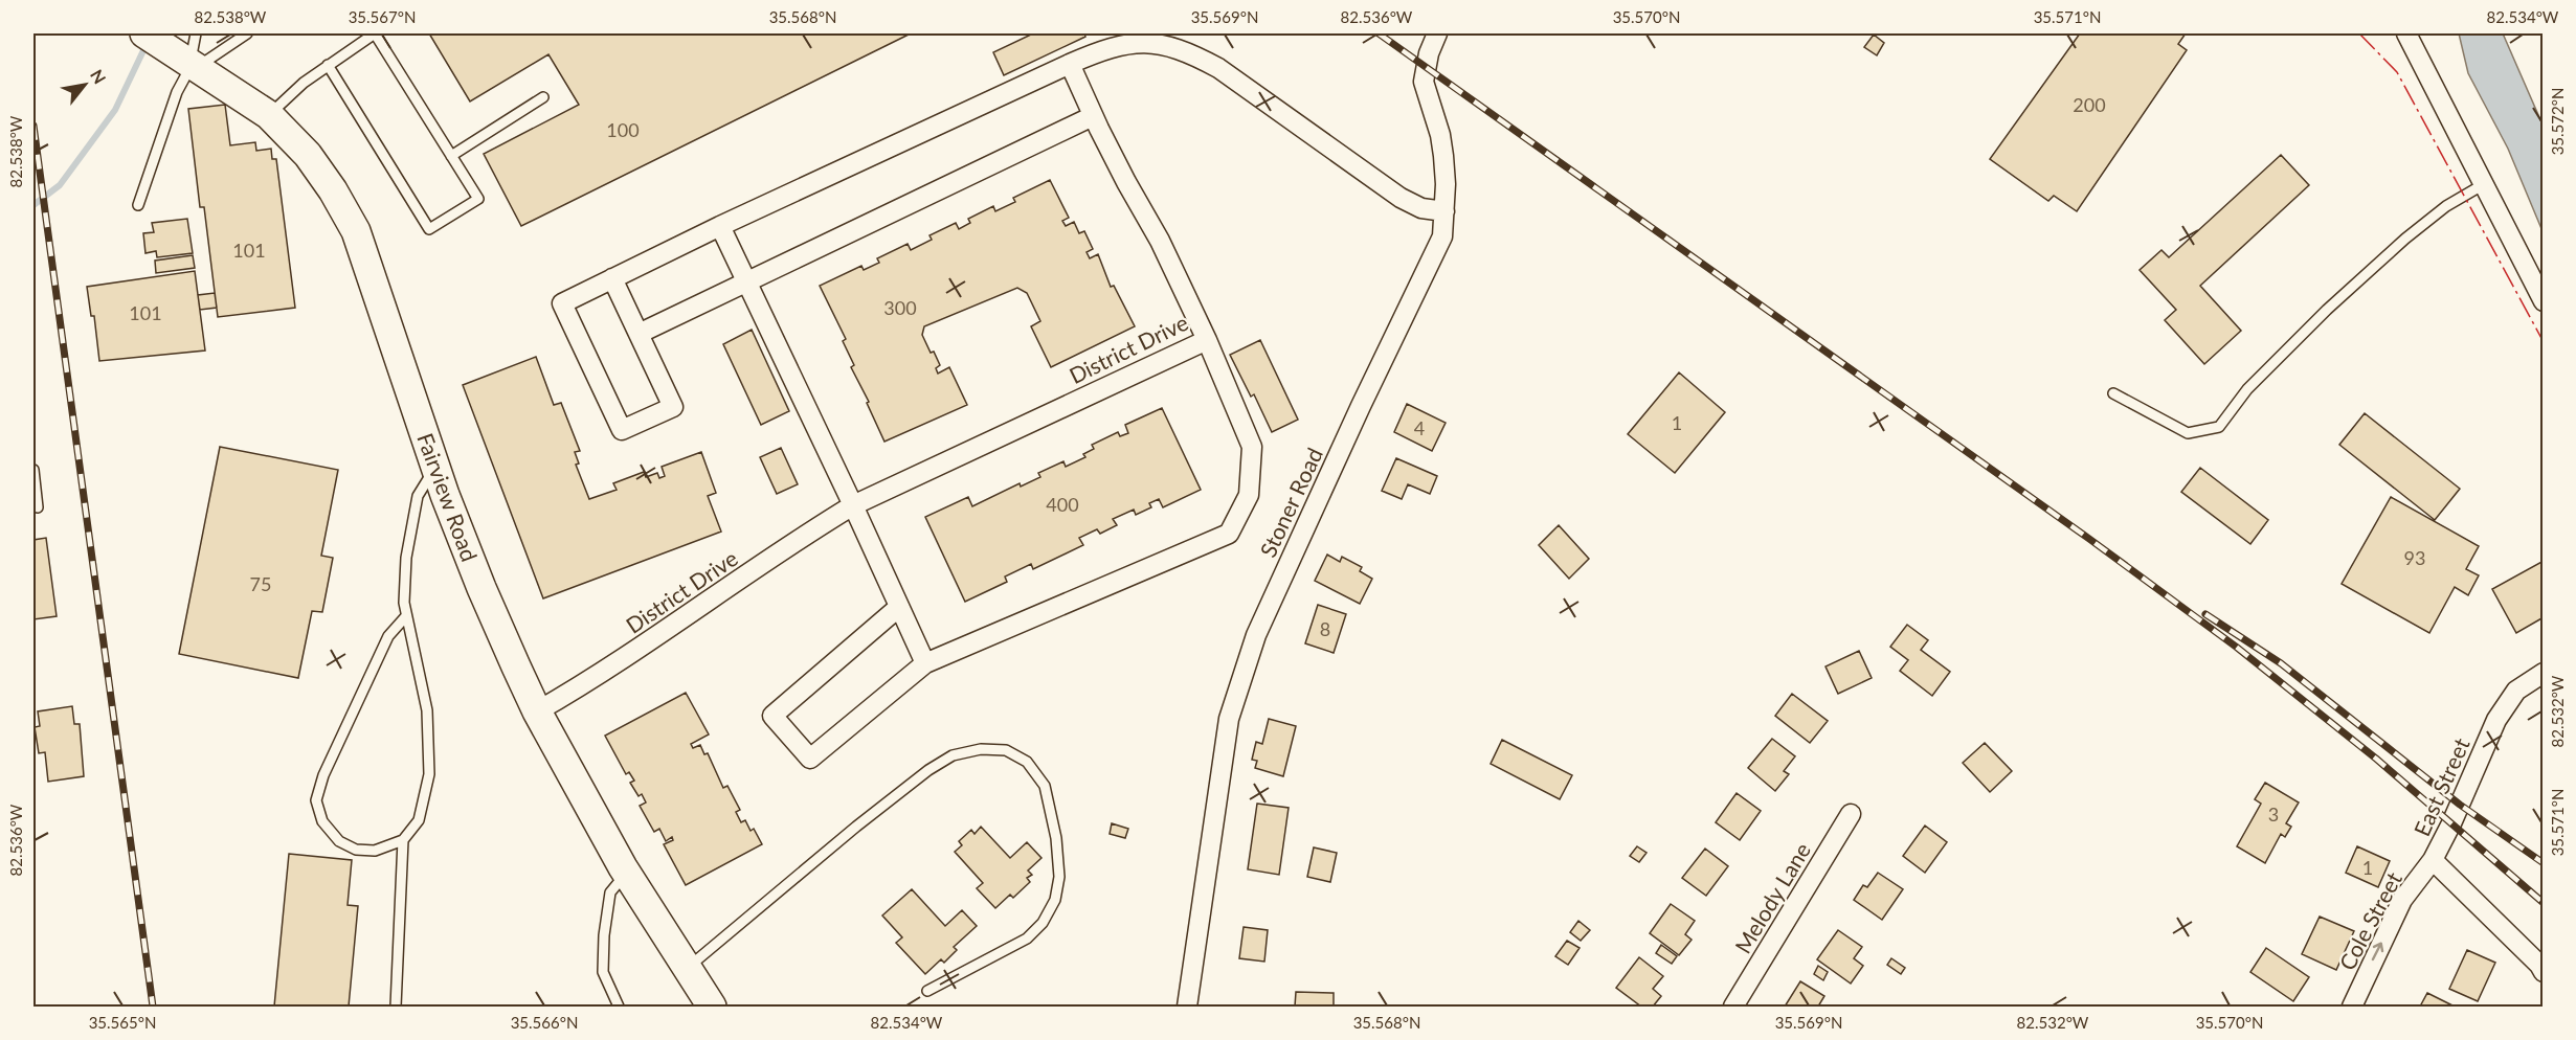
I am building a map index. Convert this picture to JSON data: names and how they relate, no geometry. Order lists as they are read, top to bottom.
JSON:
{
  "streets": {
    "main road": ["Fairview Road"],
    "street": [
      "District Drive",
      "Stoner Road",
      "East Street",
      "Melody Lane",
      "Cole Street"
    ]
  },
  "crossings": [
    ["District Drive", "Fairview Road"],
    ["East Street", "Cole Street"]
  ],
  "one_way": ["Cole Street"],
  "house_numbers": [
    "200",
    "100",
    "101",
    "300",
    "101",
    "1",
    "4",
    "400",
    "93",
    "75",
    "8",
    "3",
    "1"
  ],
  "north": "top right",
  "coordinates": [
    "82.538°W",
    "35.567°N",
    "35.568°N",
    "35.569°N",
    "82.536°W",
    "35.570°N",
    "35.571°N",
    "82.534°W",
    "35.572°N",
    "82.532°W",
    "35.565°N",
    "35.566°N"
  ]
}
